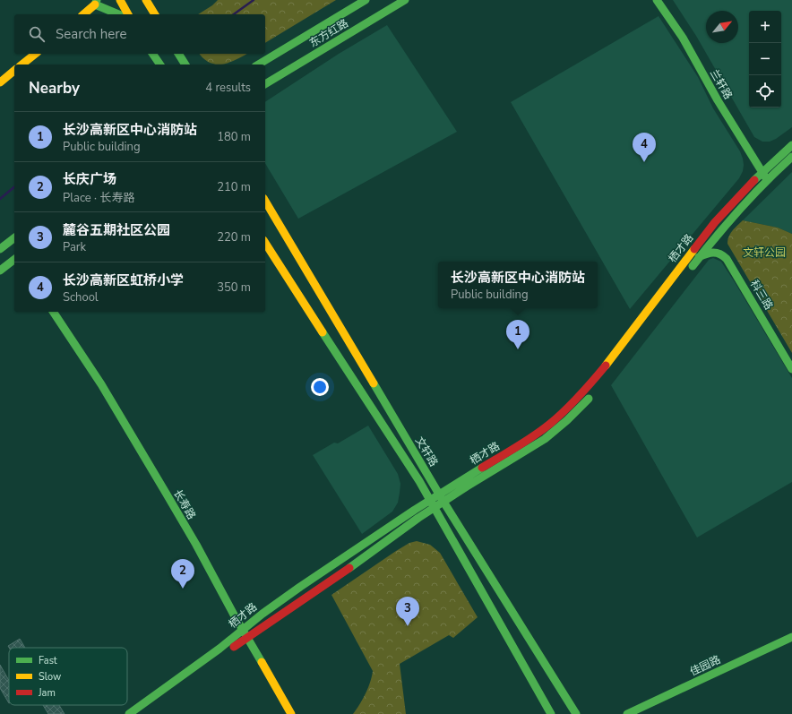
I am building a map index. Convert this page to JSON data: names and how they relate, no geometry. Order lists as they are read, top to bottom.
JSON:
{
  "streets": {
    "main road": [
      "东方红路",
      "兰轩路",
      "栖才路",
      "科三路",
      "文轩路",
      "长寿路",
      "佳园路"
    ]
  },
  "crossings": [
    ["兰轩路", "栖才路"],
    ["栖才路", "科三路"],
    ["栖才路", "文轩路"],
    ["栖才路", "长寿路"]
  ],
  "parks": ["文轩公园"],
  "legend": ["Fast", "Slow", "Jam"],
  "north": "top right",
  "page": {
    "map_buttons": ["+", "−"],
    "search": "Search here",
    "heading": ["Nearby", "4 results"],
    "list": [
      {
        "mark": "1",
        "name": "长沙高新区中心消防站",
        "note": "Public building",
        "value": "180 m"
      },
      {
        "mark": "2",
        "name": "长庆广场",
        "note": "Place · 长寿路",
        "value": "210 m"
      },
      {
        "mark": "3",
        "name": "麓谷五期社区公园",
        "note": "Park",
        "value": "220 m"
      },
      {
        "mark": "4",
        "name": "长沙高新区虹桥小学",
        "note": "School",
        "value": "350 m"
      }
    ],
    "pins": [
      "4",
      "1",
      "2",
      "3"
    ],
    "popup": ["长沙高新区中心消防站", "Public building"]
  }
}
